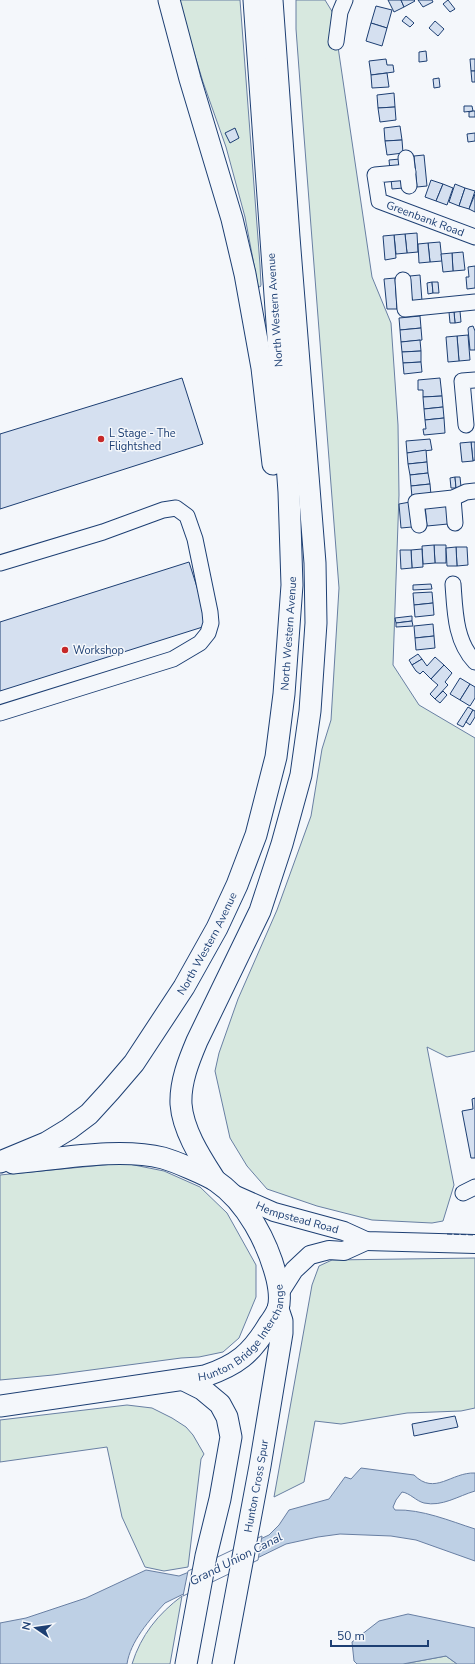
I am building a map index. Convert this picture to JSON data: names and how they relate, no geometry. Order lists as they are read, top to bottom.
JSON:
{
  "streets": {
    "highway": ["North Western Avenue", "Hunton Bridge Interchange", "Hunton Cross Spur"],
    "main road": ["Hempstead Road"],
    "street": ["Greenbank Road"]
  },
  "crossings": [
    ["North Western Avenue", "Hempstead Road"],
    ["North Western Avenue", "Hunton Bridge Interchange"],
    ["Hempstead Road", "Hunton Bridge Interchange"],
    ["Hempstead Road", "Hunton Cross Spur"],
    ["Hunton Bridge Interchange", "Hunton Cross Spur"]
  ],
  "water": ["Grand Union Canal"],
  "places": ["L Stage - The Flightshed", "Workshop"],
  "scale_bar": "50 m",
  "north": "left"
}
